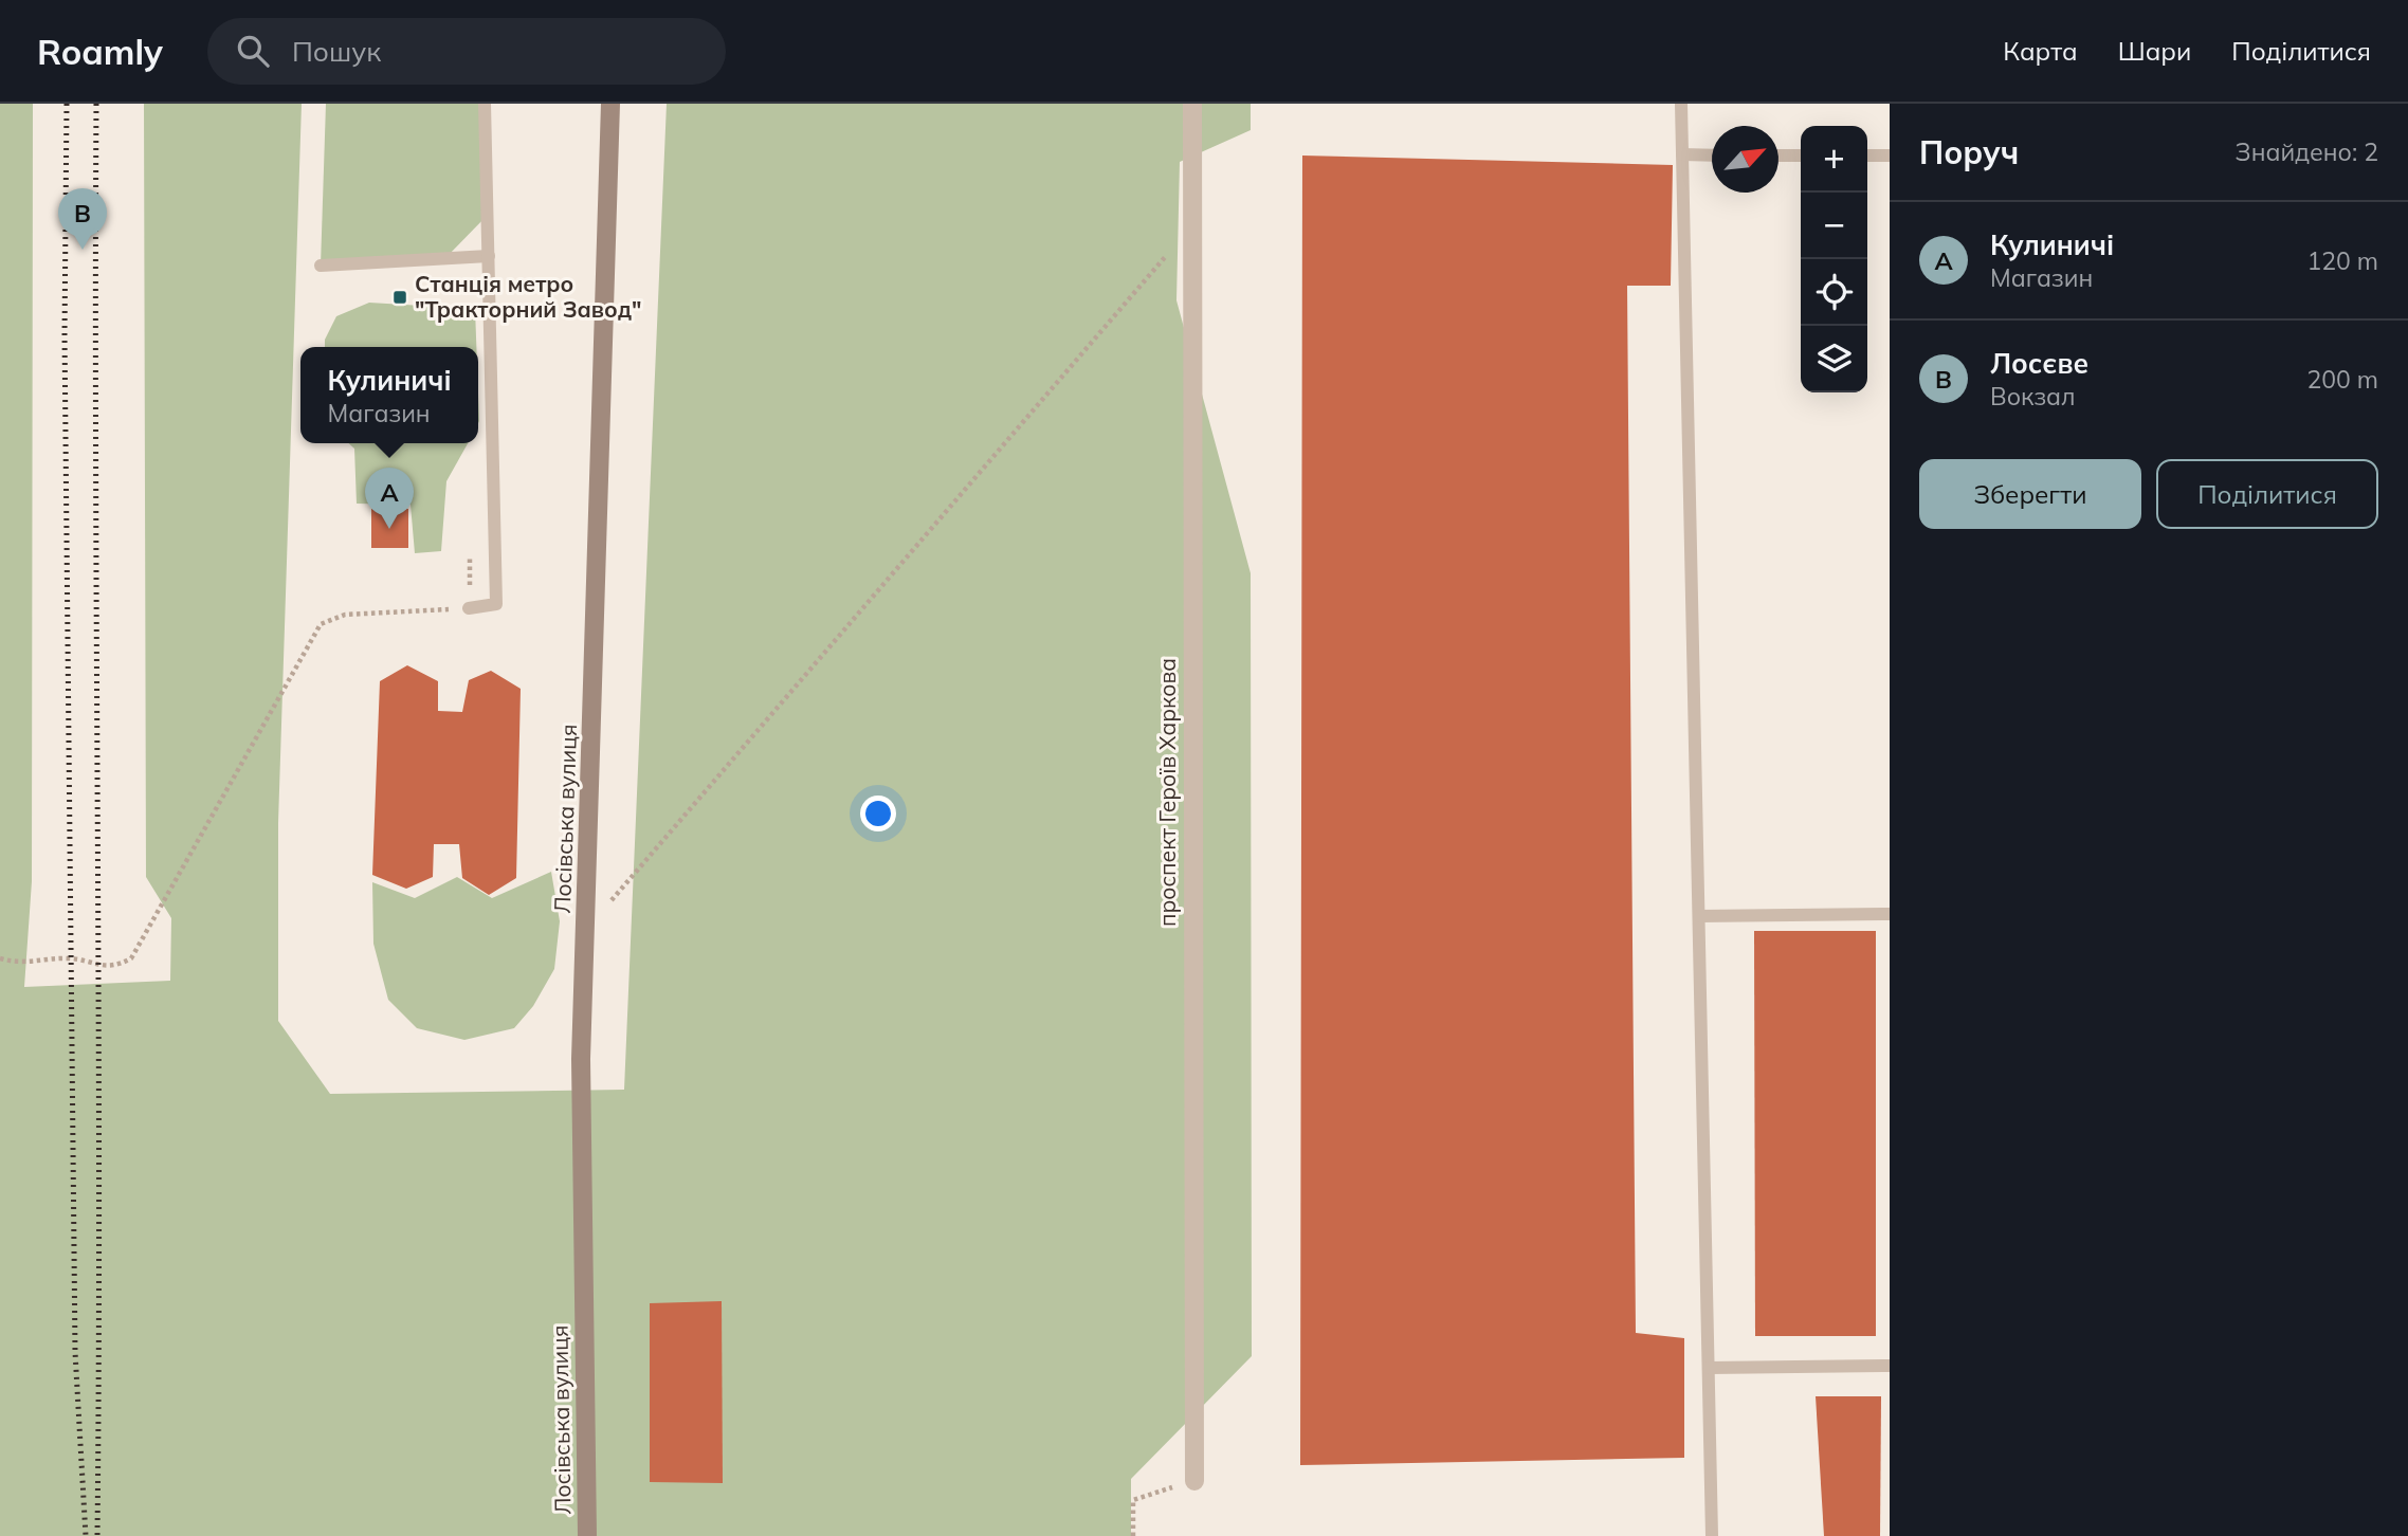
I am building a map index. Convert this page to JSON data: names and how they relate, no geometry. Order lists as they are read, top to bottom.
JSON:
{
  "streets": {
    "main road": ["Лосівська вулиця"],
    "street": ["проспект Героїв Харкова"]
  },
  "places": {
    "transit": ["Станція метро \"Тракторний Завод\""]
  },
  "north": "top right",
  "page": {
    "header": "Roamly",
    "search": "Пошук",
    "nav": ["Карта", "Шари", "Поділитися"],
    "heading": ["Поруч", "Знайдено: 2"],
    "map_buttons": ["+", "−"],
    "pins": ["B", "A"],
    "list": [
      {
        "mark": "A",
        "name": "Кулиничі",
        "note": "Магазин",
        "value": "120 m"
      },
      {
        "mark": "B",
        "name": "Лосєве",
        "note": "Вокзал",
        "value": "200 m"
      }
    ],
    "popup": ["Кулиничі", "Магазин"],
    "buttons": ["Зберегти", "Поділитися"]
  }
}
